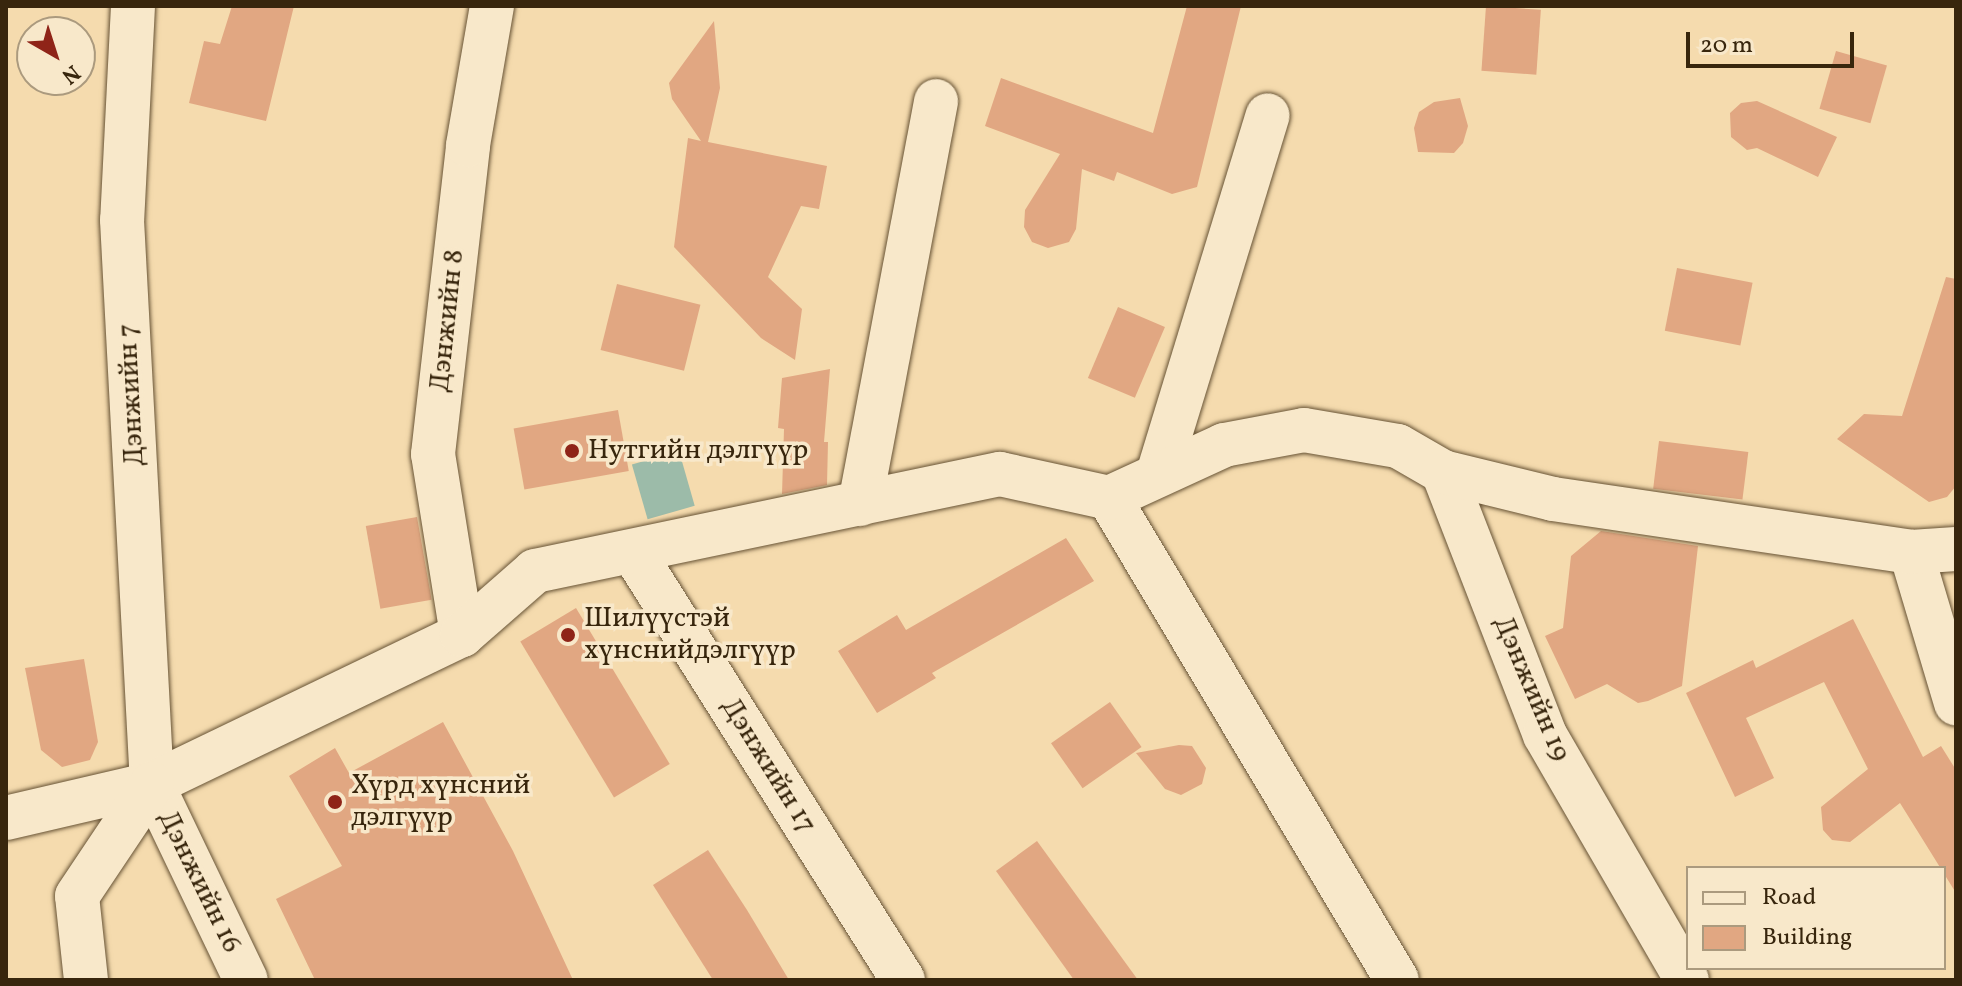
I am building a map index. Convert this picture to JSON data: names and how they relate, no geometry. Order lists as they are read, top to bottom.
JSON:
{
  "streets": {
    "street": [
      "Дэнжийн 8",
      "Дэнжийн 7",
      "Дэнжийн 19",
      "Дэнжийн 17",
      "Дэнжийн 16"
    ]
  },
  "crossings": [
    ["Дэнжийн 7", "Дэнжийн 16"]
  ],
  "places": ["Нутгийн дэлгүүр", "Шилүүстэй хүнснийдэлгүүр", "Хүрд хүнсний дэлгүүр"],
  "legend": ["Road", "Building"],
  "scale_bar": "20 m",
  "north": "bottom right"
}
